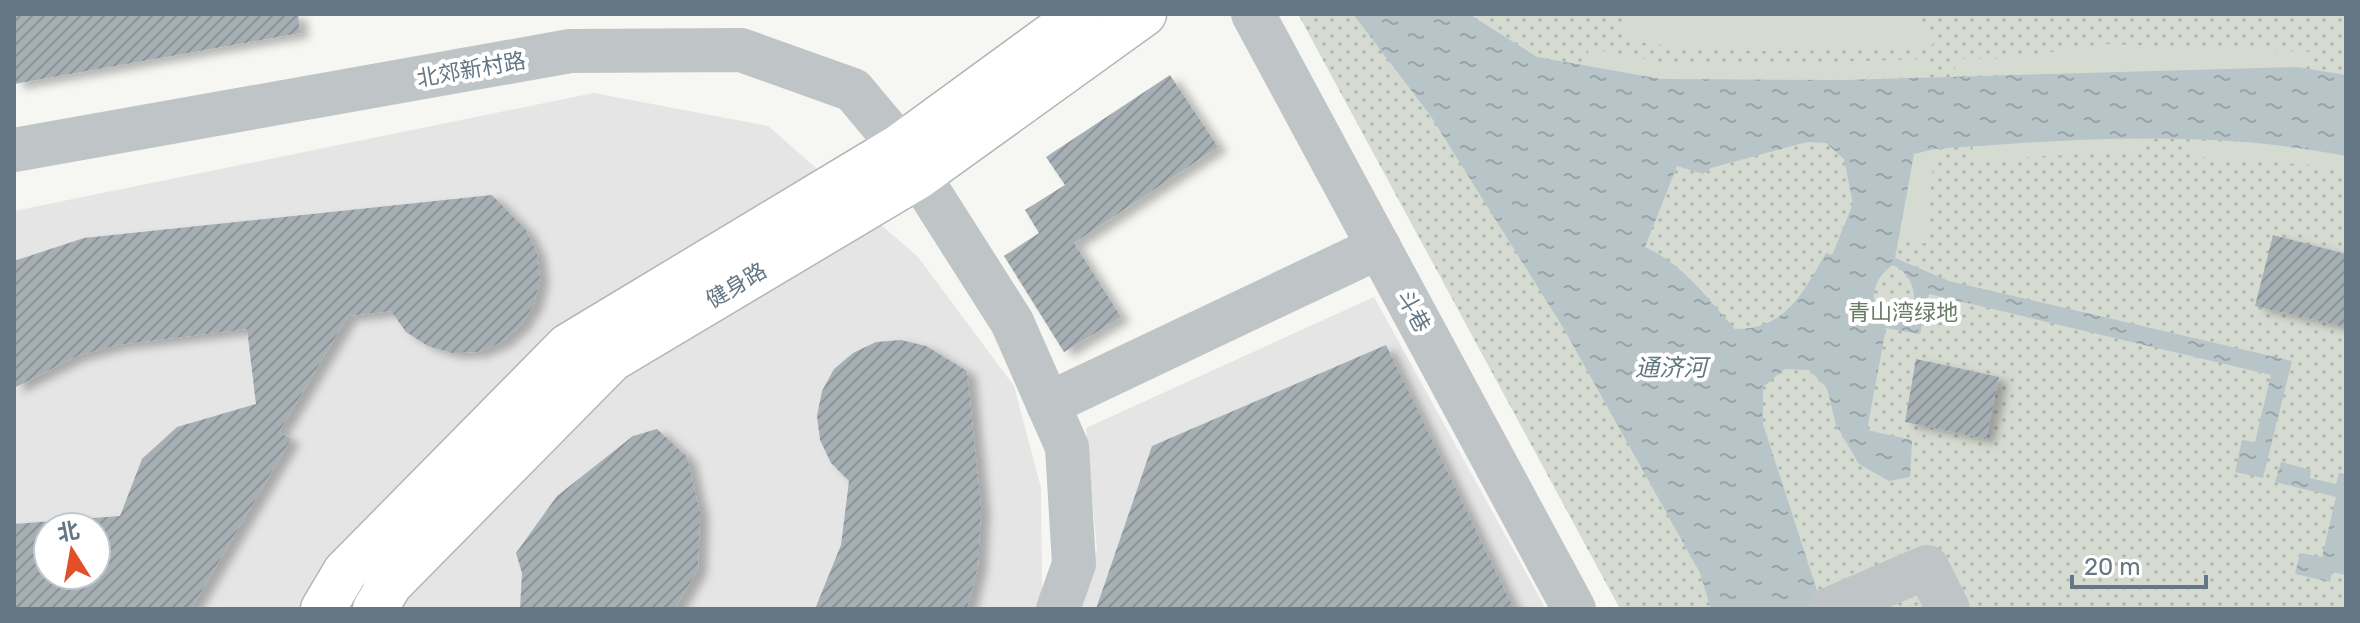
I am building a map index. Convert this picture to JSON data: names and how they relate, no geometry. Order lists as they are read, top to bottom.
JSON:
{
  "streets": {
    "main road": ["健身路"],
    "street": ["北郊新村路", "斗巷"]
  },
  "crossings": [
    ["北郊新村路", "健身路"]
  ],
  "water": ["通济河"],
  "parks": ["青山湾绿地"],
  "scale_bar": "20 m",
  "north": "top"
}
